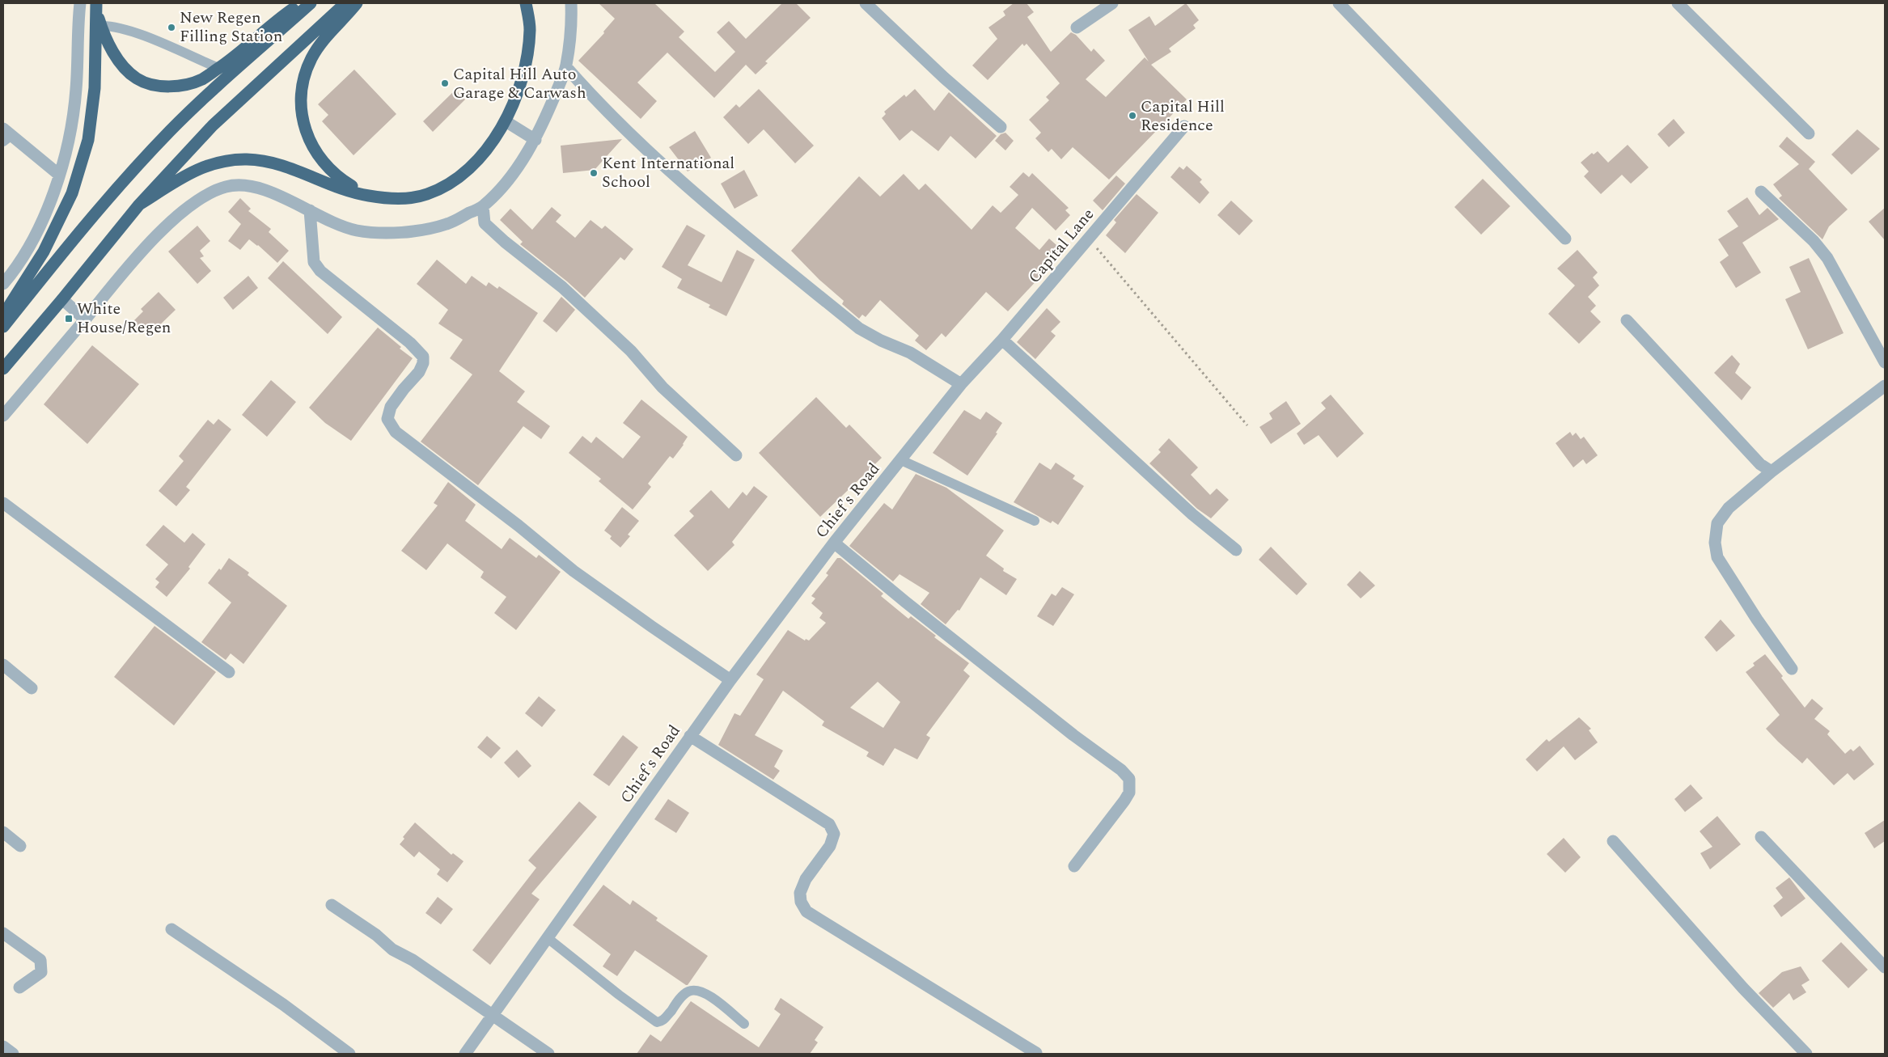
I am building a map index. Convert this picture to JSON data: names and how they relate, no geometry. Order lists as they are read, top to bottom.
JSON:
{
  "streets": {
    "street": ["Capital Lane", "Chief's Road"]
  },
  "crossings": [
    ["Capital Lane", "Chief's Road"]
  ],
  "places": {
    "other": [
      "New Regen Filling Station",
      "Capital Hill Auto Garage & Carwash",
      "Capital Hill Residence",
      "Kent International School"
    ],
    "transit": ["White House/Regen"]
  }
}
